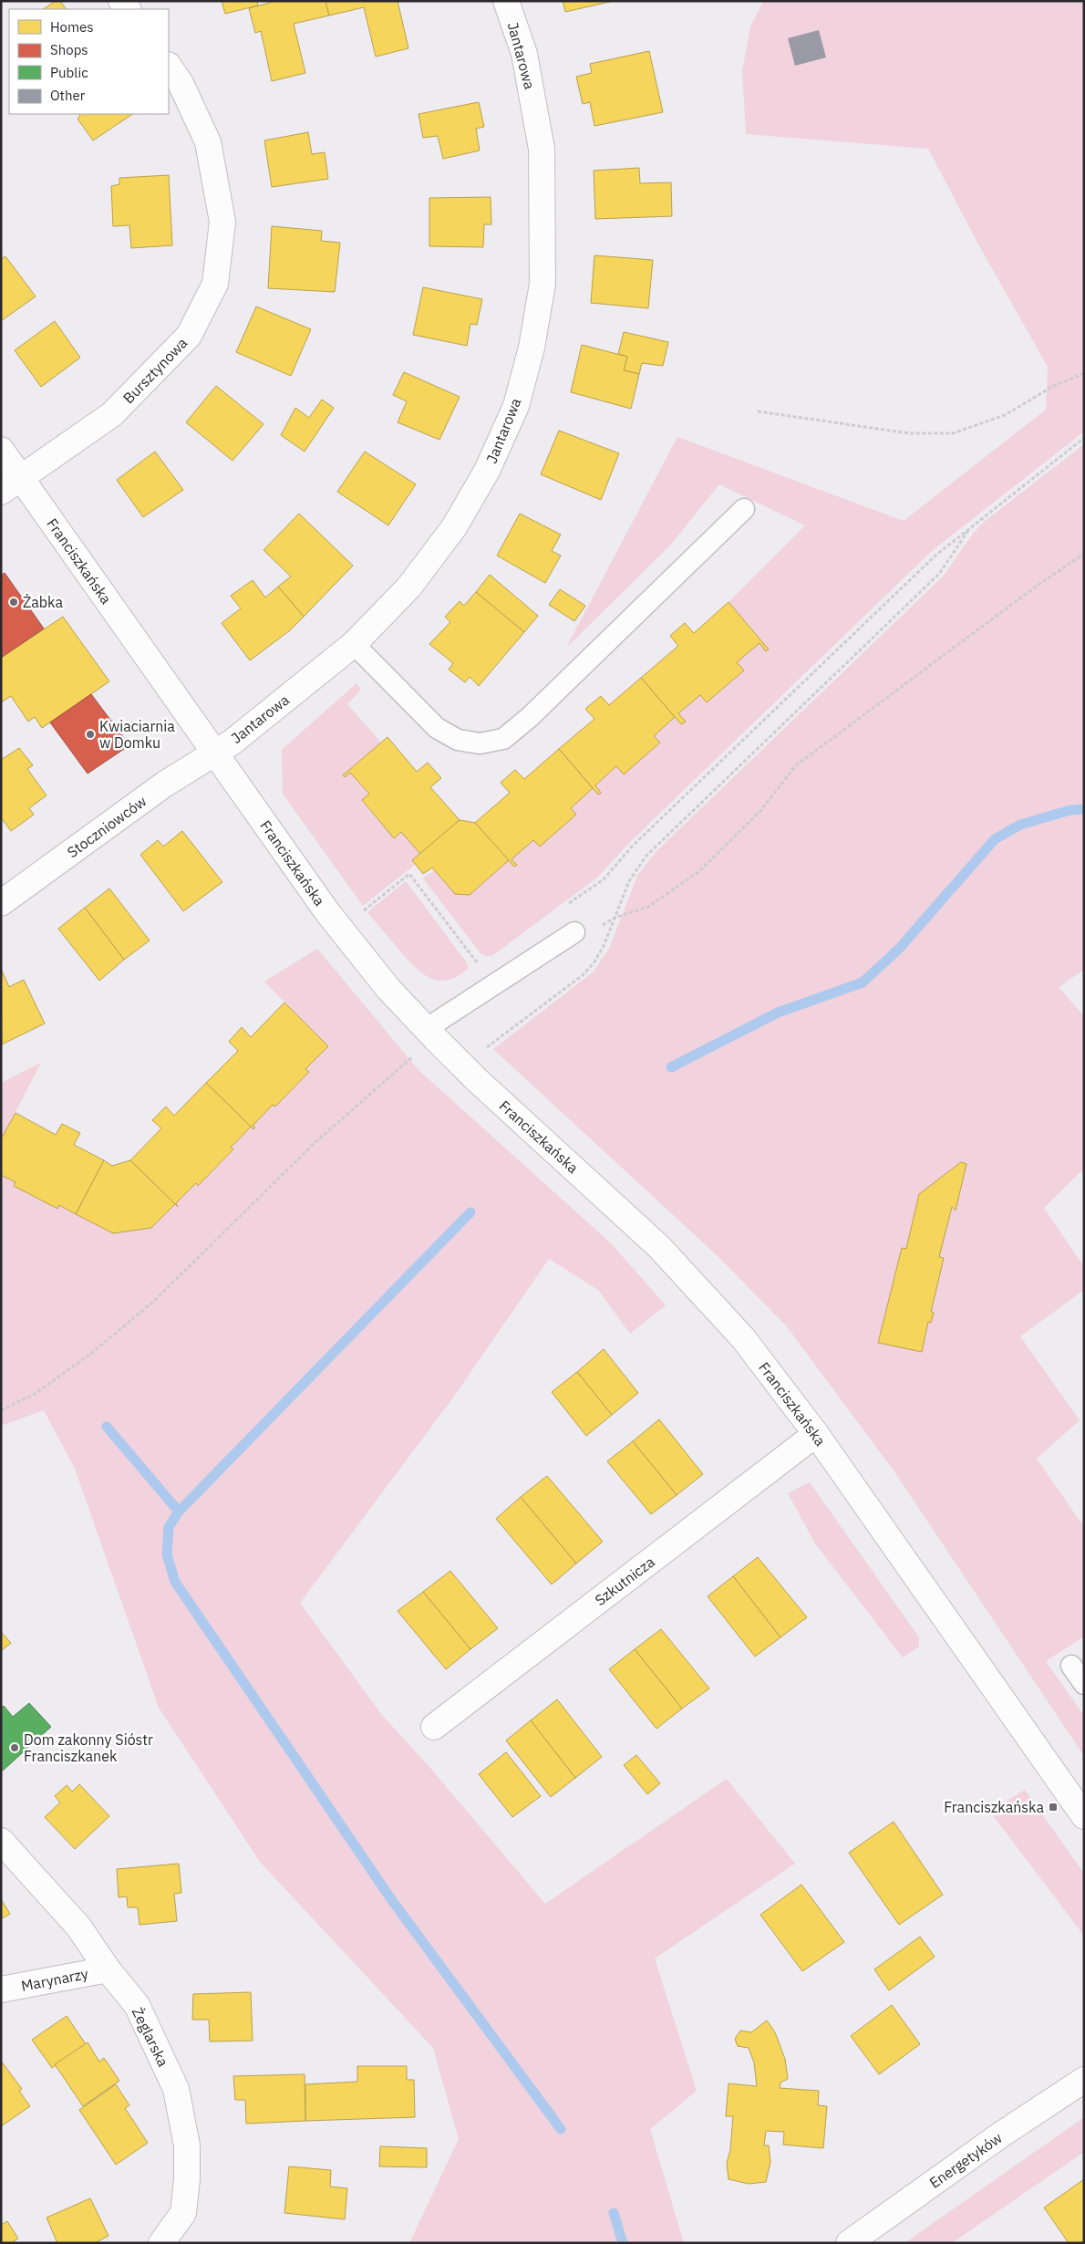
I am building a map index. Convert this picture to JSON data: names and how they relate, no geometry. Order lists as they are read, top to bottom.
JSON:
{
  "streets": {
    "street": [
      "Jantarowa",
      "Bursztynowa",
      "Franciszkańska",
      "Stoczniowców",
      "Szkutnicza",
      "Marynarzy",
      "Żeglarska",
      "Energetyków"
    ]
  },
  "crossings": [
    ["Jantarowa", "Franciszkańska"],
    ["Jantarowa", "Stoczniowców"],
    ["Bursztynowa", "Franciszkańska"],
    ["Franciszkańska", "Stoczniowców"],
    ["Franciszkańska", "Szkutnicza"],
    ["Marynarzy", "Żeglarska"]
  ],
  "places": {
    "other": ["Żabka", "Kwiaciarnia w Domku", "Dom zakonny Sióstr Franciszkanek"],
    "transit": ["Franciszkańska"]
  },
  "legend": [
    "Homes",
    "Shops",
    "Public",
    "Other"
  ]
}
